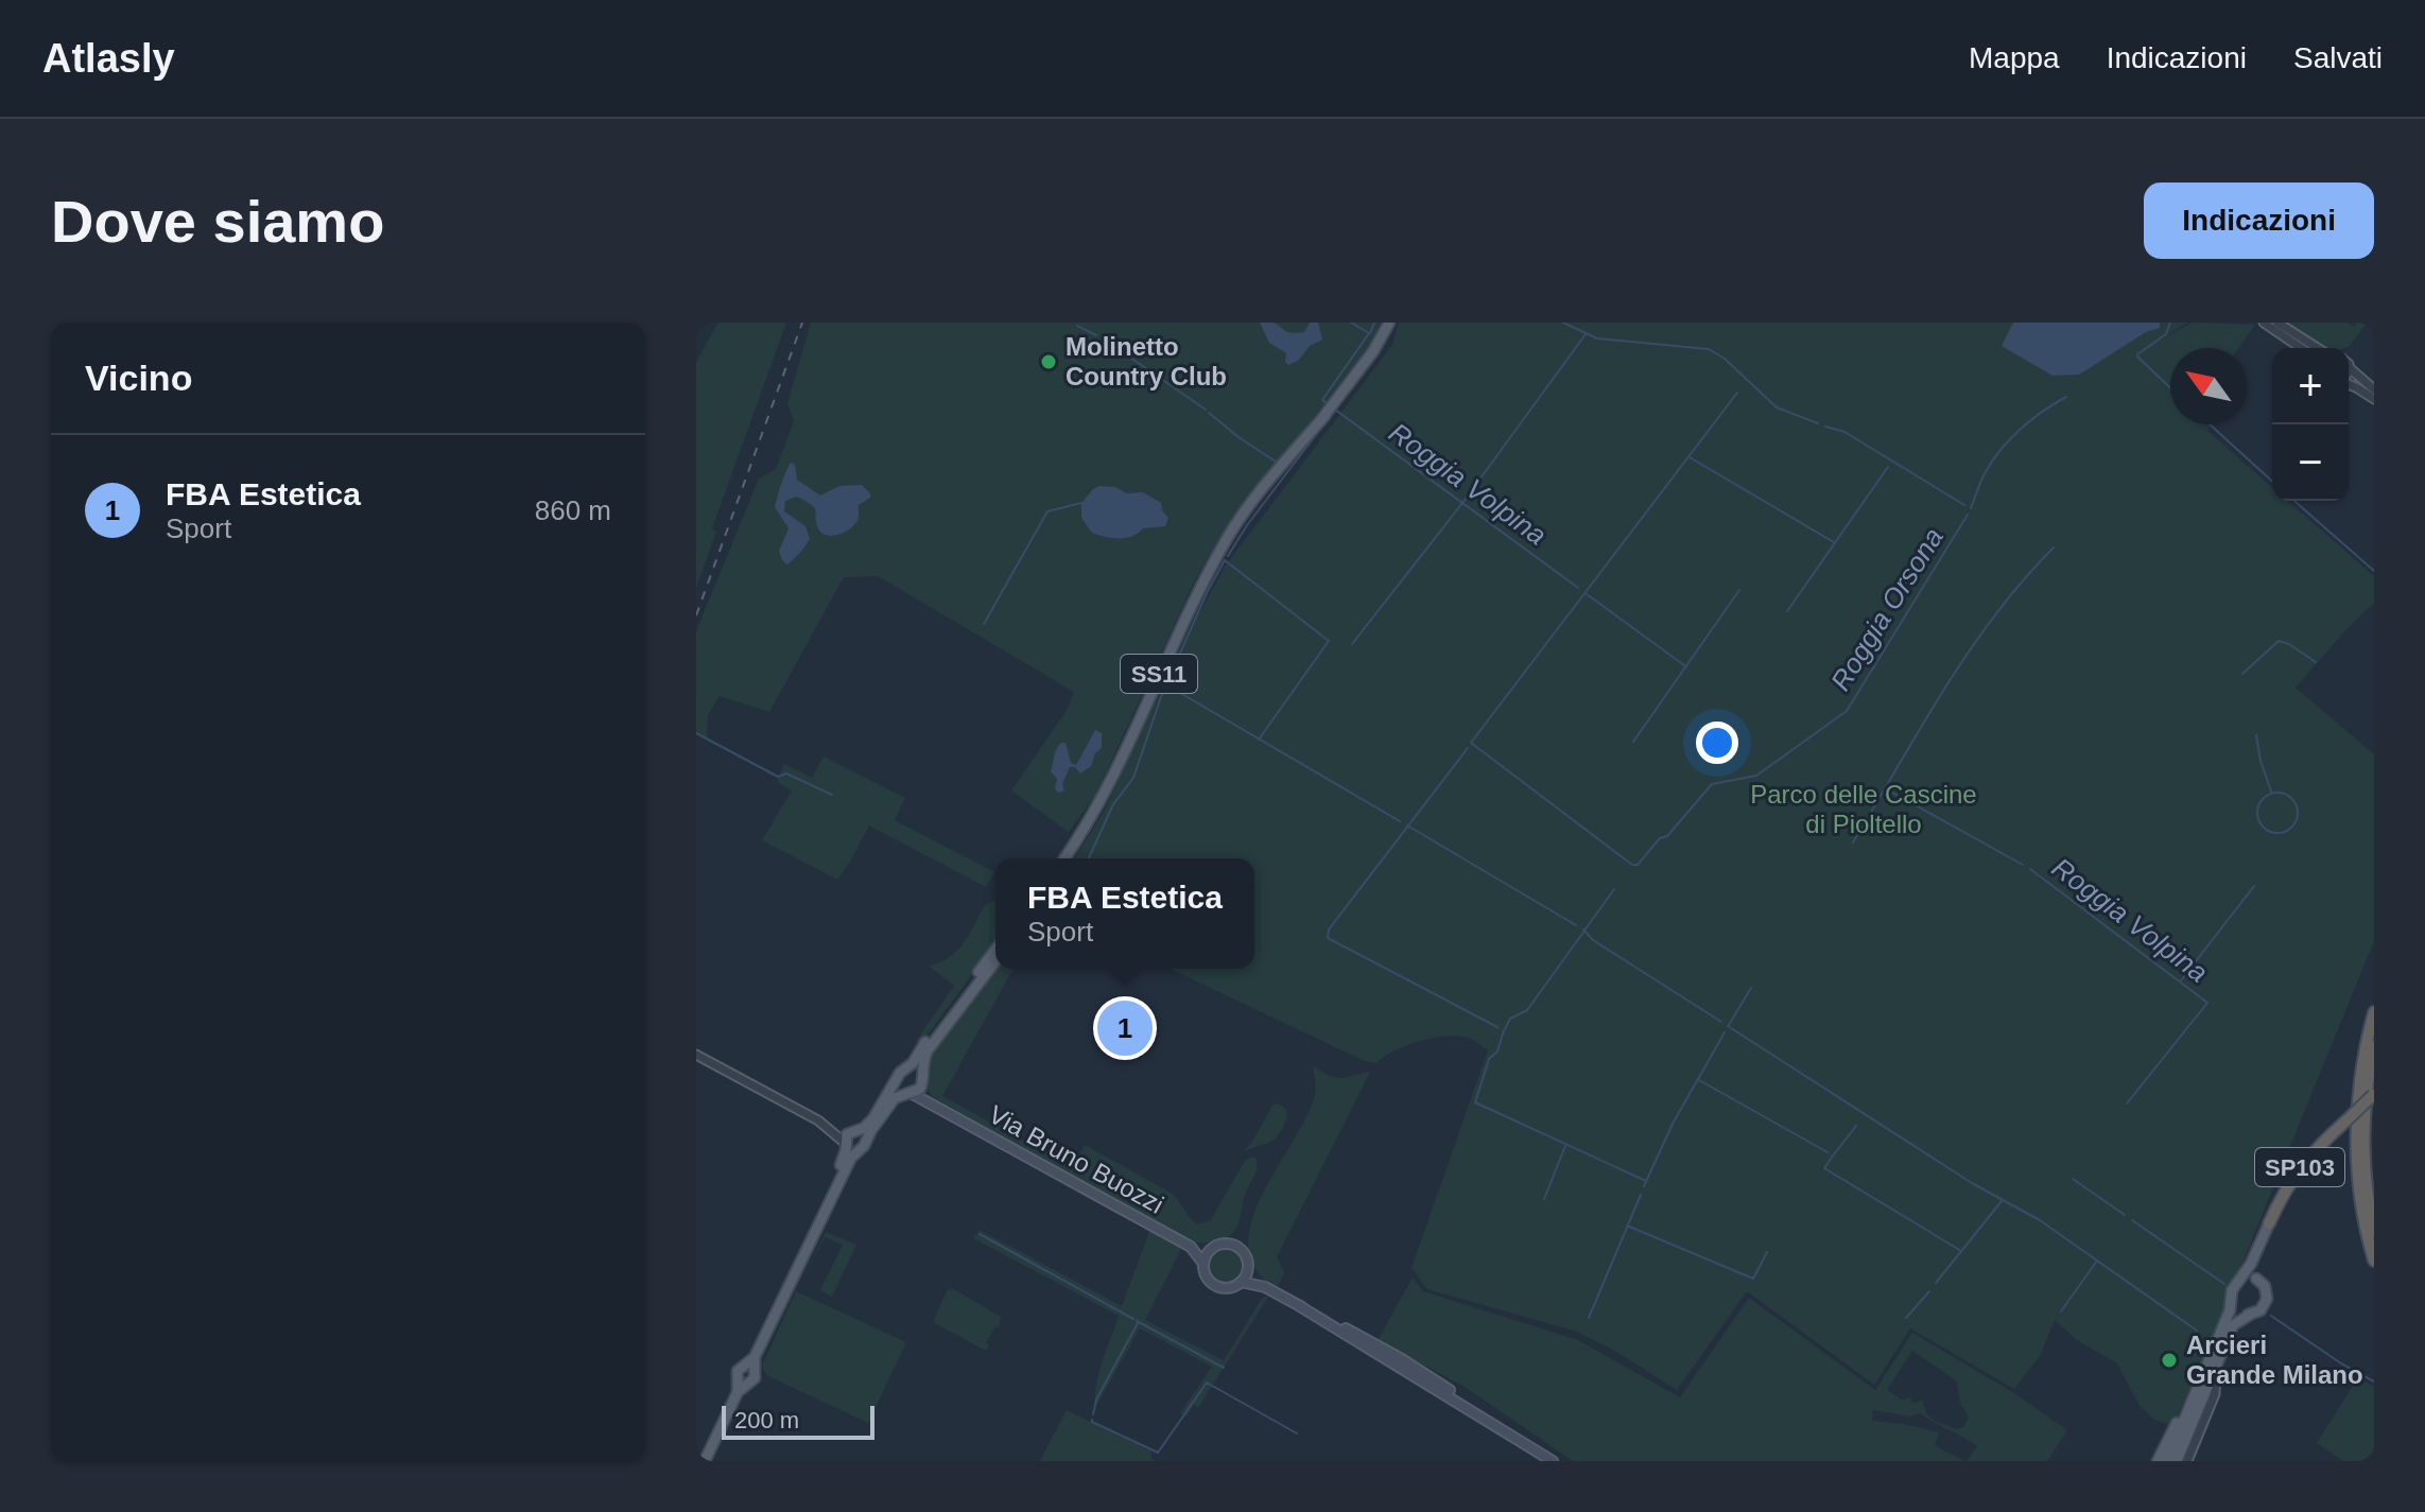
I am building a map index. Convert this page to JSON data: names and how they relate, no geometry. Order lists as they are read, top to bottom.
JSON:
{
  "streets": {
    "highway": ["SP103"],
    "main road": ["SS11", "Via Bruno Buozzi"]
  },
  "water": ["Roggia Volpina", "Roggia Orsona"],
  "parks": ["Parco delle Cascine di Pioltello"],
  "places": ["Molinetto Country Club", "Arcieri Grande Milano"],
  "scale_bar": "200 m",
  "north": "top left",
  "page": {
    "header": "Atlasly",
    "nav": ["Mappa", "Indicazioni", "Salvati"],
    "buttons": "Indicazioni",
    "title": "Dove siamo",
    "heading": "Vicino",
    "map_buttons": ["+", "−"],
    "list": [
      {
        "mark": "1",
        "name": "FBA Estetica",
        "note": "Sport",
        "value": "860 m"
      }
    ],
    "popup": ["FBA Estetica", "Sport"],
    "pins": "1",
    "scale": "200 m"
  }
}
